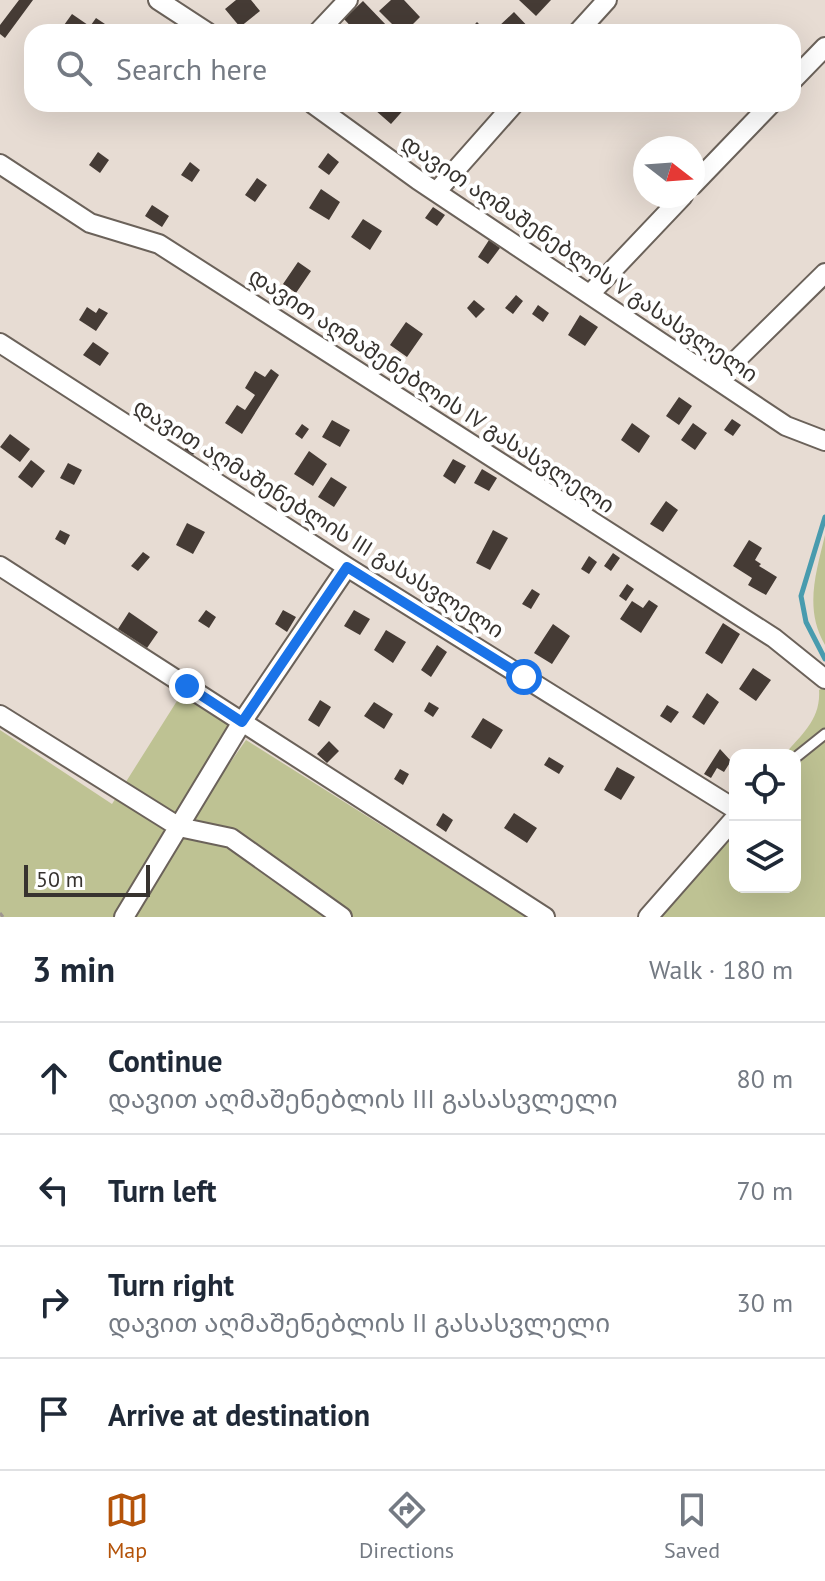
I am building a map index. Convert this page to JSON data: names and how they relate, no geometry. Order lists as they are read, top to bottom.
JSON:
{
  "streets": {
    "street": ["დავით აღმაშენებლის V გასასვლელი", "დავით აღმაშენებლის IV გასასვლელი", "დავით აღმაშენებლის III გასასვლელი"]
  },
  "scale_bar": "50 m",
  "north": "right",
  "page": {
    "search": "Search here",
    "scale": "50 m",
    "heading": ["3 min", "Walk · 180 m"],
    "list": [
      ["Continue", "დავით აღმაშენებლის III გასასვლელი", "80 m"],
      ["Turn left", "70 m"],
      ["Turn right", "დავით აღმაშენებლის II გასასვლელი", "30 m"],
      "Arrive at destination"
    ],
    "nav": ["Map", "Directions", "Saved"]
  }
}
